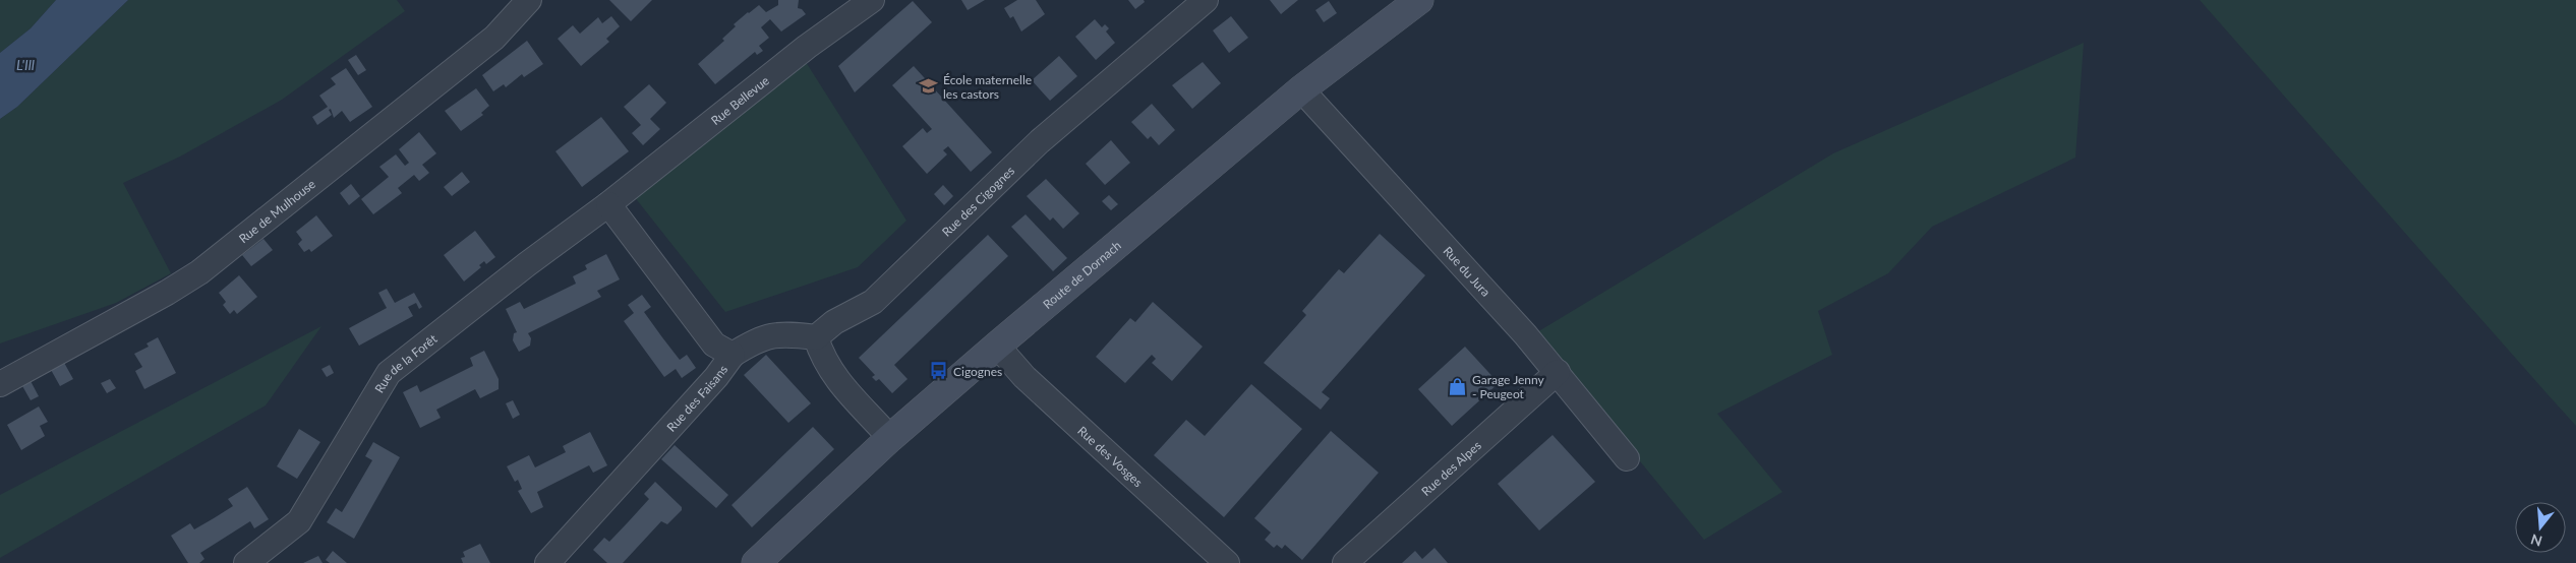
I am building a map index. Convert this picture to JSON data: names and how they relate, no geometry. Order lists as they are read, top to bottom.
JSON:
{
  "streets": {
    "main road": ["Route de Dornach"],
    "street": [
      "Rue Bellevue",
      "Rue des Cigognes",
      "Rue de Mulhouse",
      "Rue du Jura",
      "Rue de la Forêt",
      "Rue des Faisans",
      "Rue des Vosges",
      "Rue des Alpes"
    ]
  },
  "crossings": [
    ["Rue Bellevue", "Rue de la Forêt"],
    ["Rue Bellevue", "Rue des Faisans"],
    ["Rue du Jura", "Route de Dornach"],
    ["Rue du Jura", "Rue des Alpes"],
    ["Route de Dornach", "Rue des Vosges"],
    ["Rue de la Forêt", "Rue des Faisans"]
  ],
  "water": ["L'Ill"],
  "places": {
    "school or university": ["École maternelle les castors"],
    "bus stop": ["Cigognes"],
    "shop": ["Garage Jenny - Peugeot"]
  },
  "north": "bottom"
}
